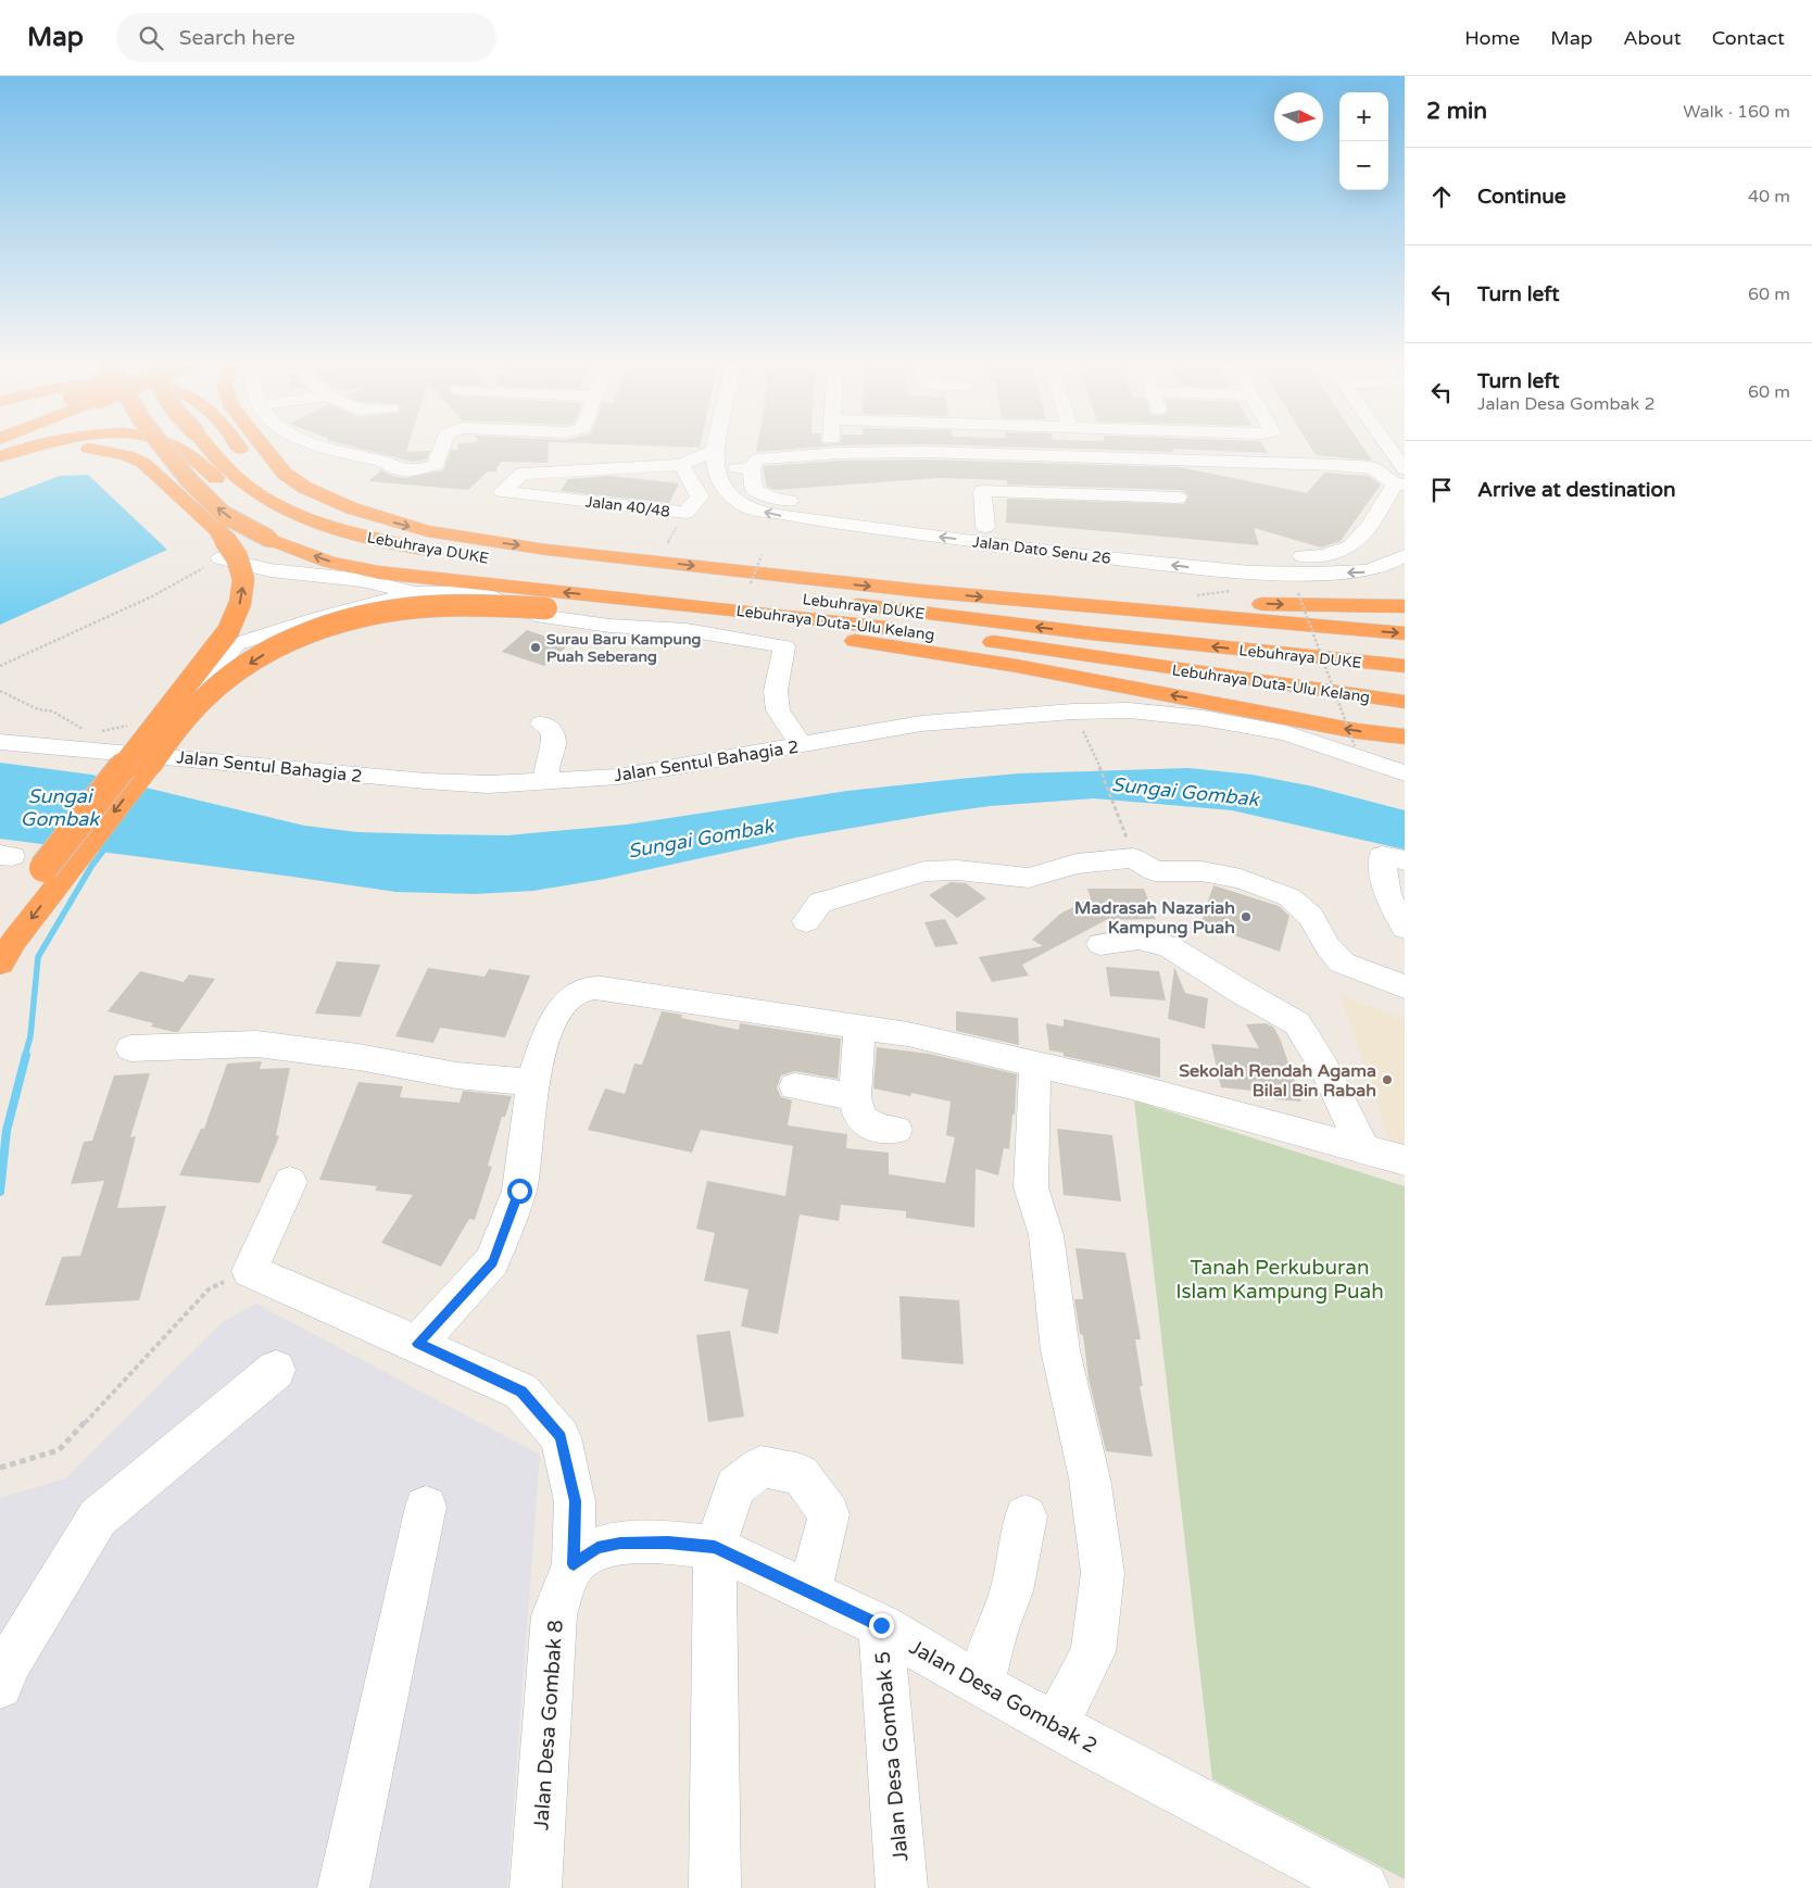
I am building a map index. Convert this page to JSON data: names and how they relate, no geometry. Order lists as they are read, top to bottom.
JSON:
{
  "streets": {
    "highway": ["Lebuhraya DUKE", "Lebuhraya Duta-Ulu Kelang"],
    "street": [
      "Jalan 40/48",
      "Jalan Dato Senu 26",
      "Jalan Sentul Bahagia 2",
      "Jalan Desa Gombak 2",
      "Jalan Desa Gombak 8",
      "Jalan Desa Gombak 5"
    ]
  },
  "crossings": [
    ["Jalan 40/48", "Jalan Dato Senu 26"],
    ["Jalan Desa Gombak 2", "Jalan Desa Gombak 8"],
    ["Jalan Desa Gombak 2", "Jalan Desa Gombak 5"]
  ],
  "water": ["Sungai Gombak"],
  "parks": ["Tanah Perkuburan Islam Kampung Puah"],
  "places": ["Surau Baru Kampung Puah Seberang", "Madrasah Nazariah Kampung Puah", "Sekolah Rendah Agama Bilal Bin Rabah"],
  "north": "right",
  "page": {
    "header": "Map",
    "search": "Search here",
    "nav": [
      "Home",
      "Map",
      "About",
      "Contact"
    ],
    "heading": ["2 min", "Walk · 160 m"],
    "map_buttons": ["+", "−"],
    "list": [
      ["Continue", "40 m"],
      ["Turn left", "60 m"],
      ["Turn left", "Jalan Desa Gombak 2", "60 m"],
      "Arrive at destination"
    ]
  }
}
